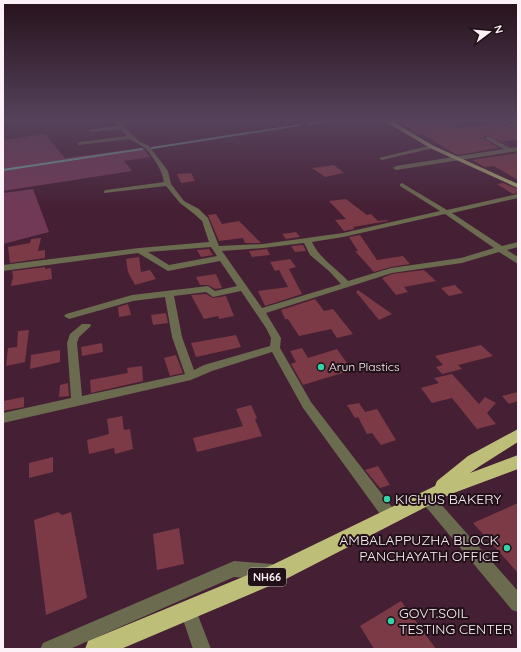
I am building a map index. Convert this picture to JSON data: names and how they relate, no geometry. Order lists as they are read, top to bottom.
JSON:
{
  "streets": {
    "highway": ["NH66"]
  },
  "places": [
    "Arun Plastics",
    "KICHUS BAKERY",
    "AMBALAPPUZHA BLOCK PANCHAYATH OFFICE",
    "GOVT.SOIL TESTING CENTER"
  ],
  "north": "right"
}
